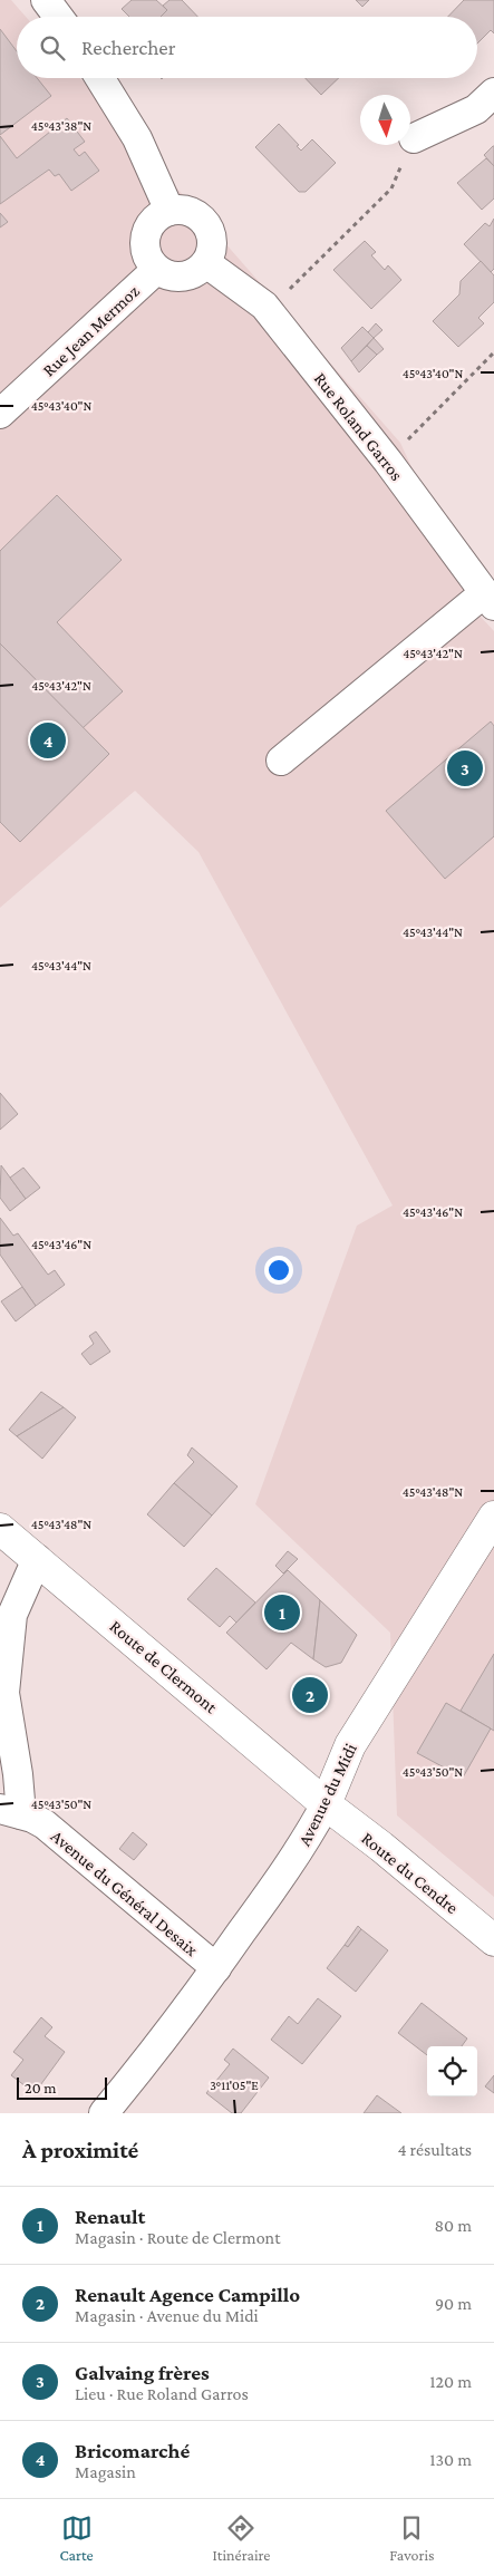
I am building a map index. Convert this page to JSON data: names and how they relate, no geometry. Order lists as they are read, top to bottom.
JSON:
{
  "streets": {
    "main road": ["Route de Clermont", "Avenue du Midi", "Route du Cendre"],
    "street": ["Rue Jean Mermoz", "Rue Roland Garros", "Avenue du Général Desaix"]
  },
  "crossings": [
    ["Rue Jean Mermoz", "Rue Roland Garros"],
    ["Route de Clermont", "Avenue du Midi"],
    ["Route de Clermont", "Route du Cendre"],
    ["Avenue du Midi", "Route du Cendre"],
    ["Avenue du Midi", "Avenue du Général Desaix"]
  ],
  "scale_bar": "20 m",
  "north": "bottom",
  "page": {
    "search": "Rechercher",
    "pins": [
      "4",
      "3",
      "1",
      "2"
    ],
    "scale": "20 m",
    "heading": ["À proximité", "4 résultats"],
    "list": [
      {
        "mark": "1",
        "name": "Renault",
        "note": "Magasin · Route de Clermont",
        "value": "80 m"
      },
      {
        "mark": "2",
        "name": "Renault Agence Campillo",
        "note": "Magasin · Avenue du Midi",
        "value": "90 m"
      },
      {
        "mark": "3",
        "name": "Galvaing frères",
        "note": "Lieu · Rue Roland Garros",
        "value": "120 m"
      },
      {
        "mark": "4",
        "name": "Bricomarché",
        "note": "Magasin",
        "value": "130 m"
      }
    ],
    "nav": ["Carte", "Itinéraire", "Favoris"]
  },
  "coordinates": [
    "45°43'38\"N",
    "45°43'40\"N",
    "45°43'42\"N",
    "45°43'44\"N",
    "45°43'46\"N",
    "45°43'48\"N",
    "45°43'50\"N",
    "3°11'05\"E"
  ]
}
